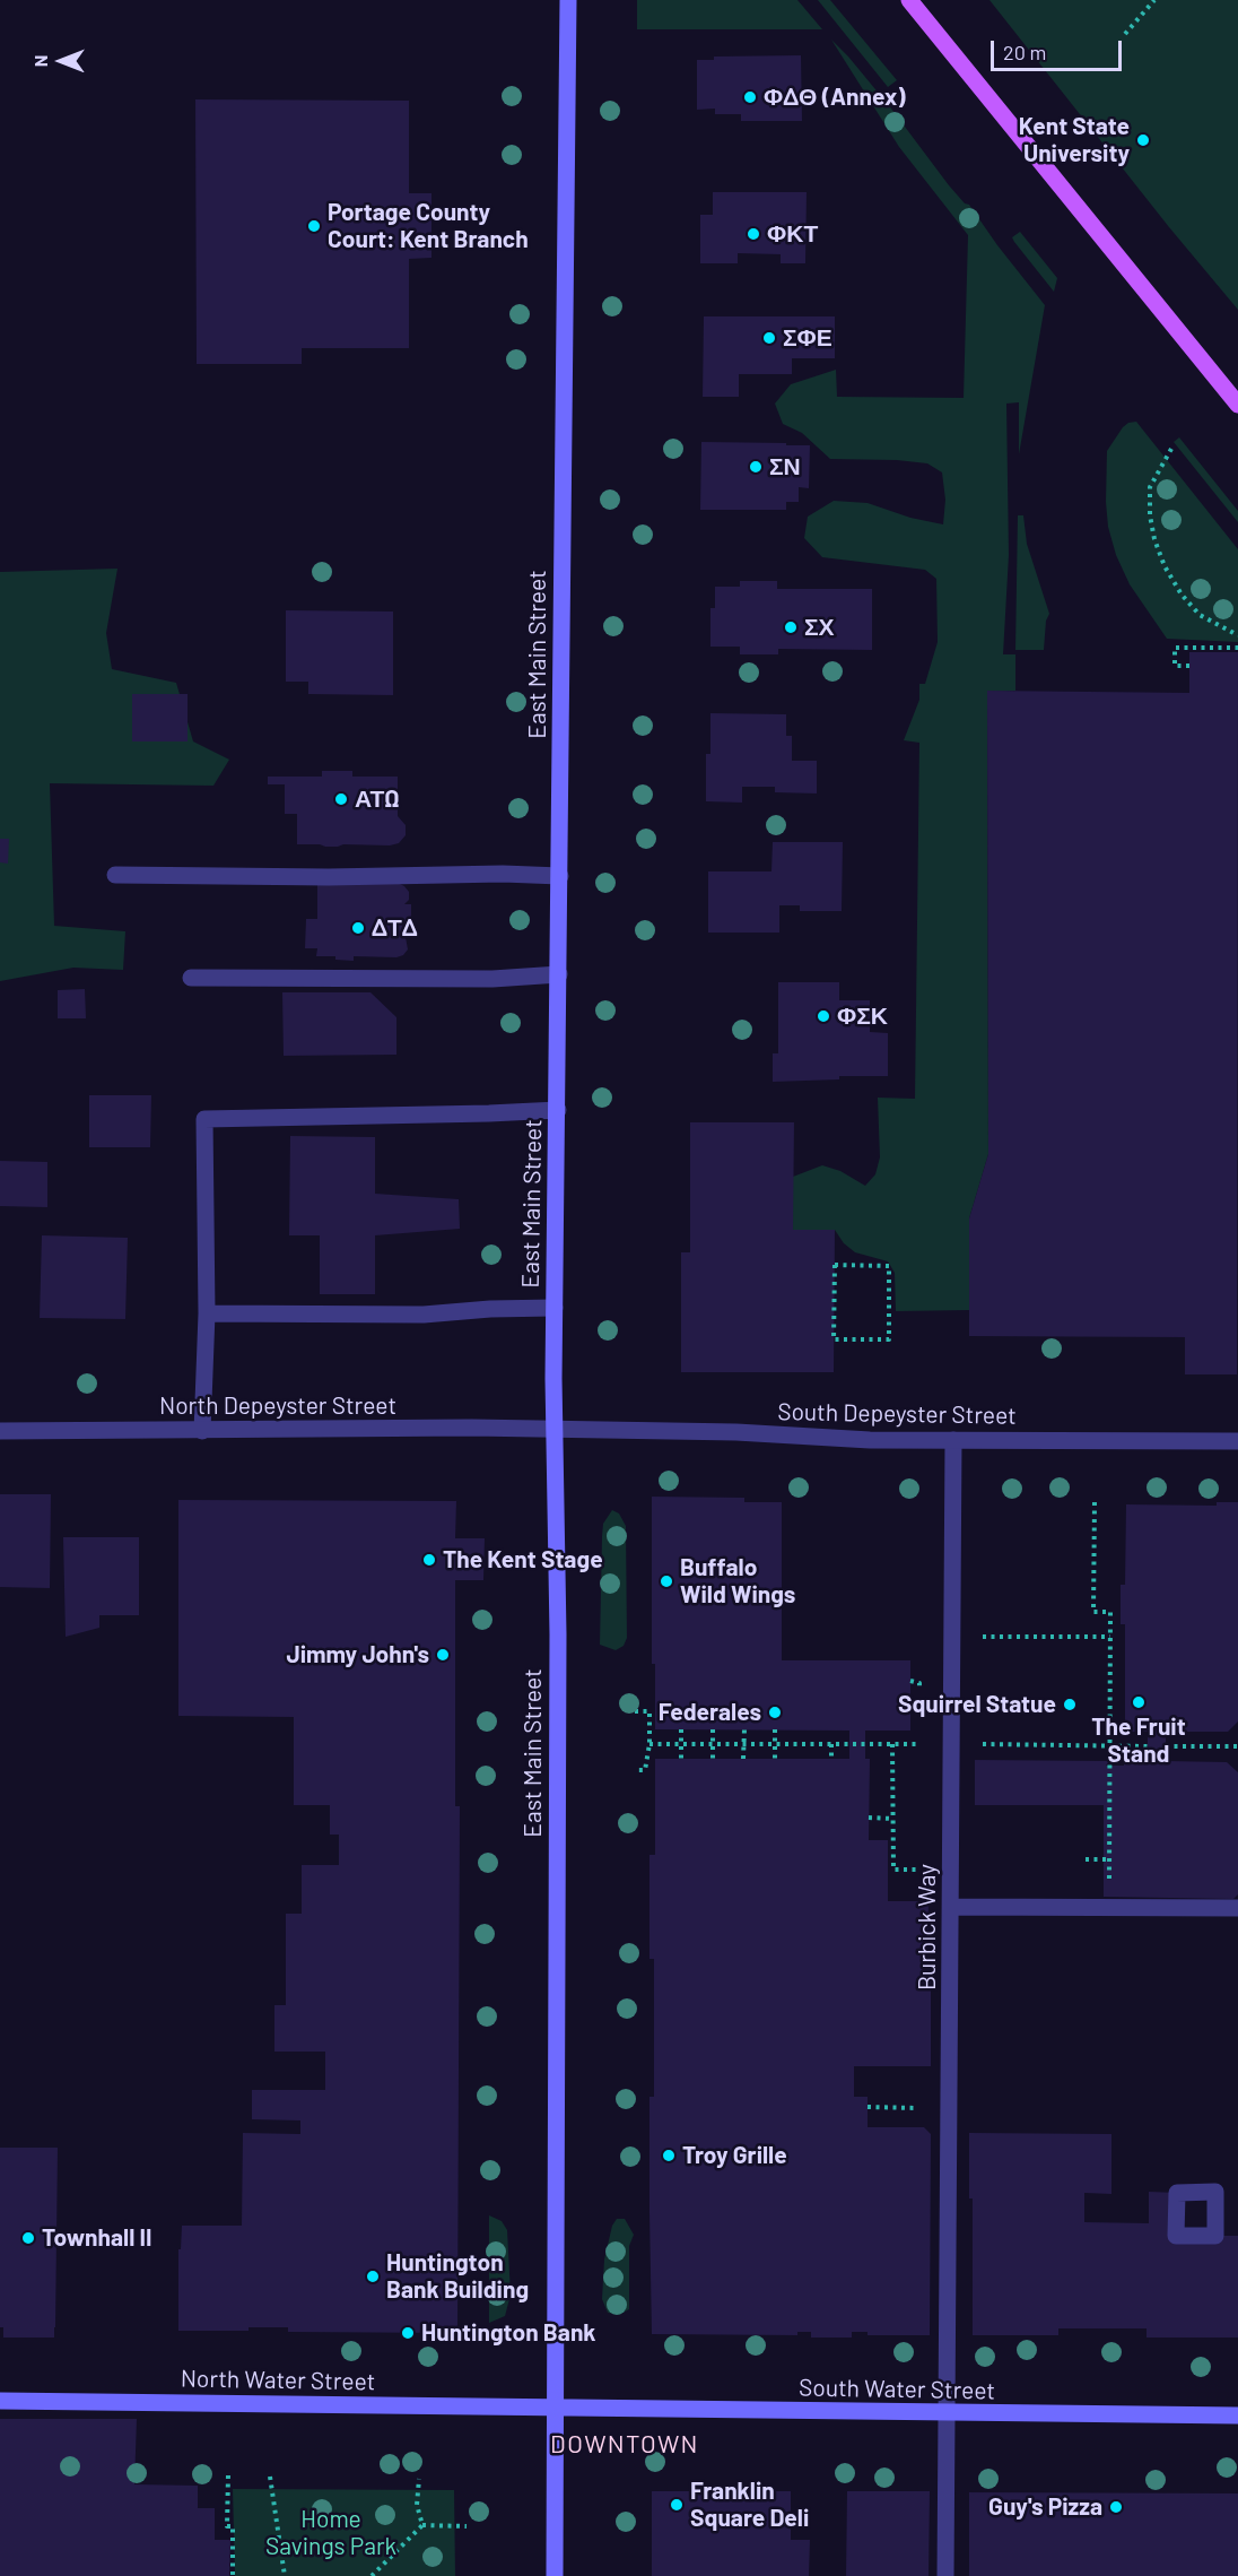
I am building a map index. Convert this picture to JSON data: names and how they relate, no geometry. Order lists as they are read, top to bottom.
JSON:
{
  "streets": {
    "main road": ["East Main Street", "North Water Street", "South Water Street"],
    "street": ["North Depeyster Street", "South Depeyster Street", "Burbick Way"]
  },
  "crossings": [
    ["East Main Street", "North Depeyster Street"],
    ["East Main Street", "South Depeyster Street"],
    ["East Main Street", "North Water Street"],
    ["East Main Street", "South Water Street"],
    ["North Depeyster Street", "South Depeyster Street"],
    ["South Depeyster Street", "Burbick Way"],
    ["Burbick Way", "South Water Street"],
    ["North Water Street", "South Water Street"]
  ],
  "districts": ["DOWNTOWN"],
  "parks": ["Home Savings Park"],
  "places": [
    "ΦΔΘ (Annex)",
    "Kent State University",
    "Portage County Court: Kent Branch",
    "ΦΚΤ",
    "ΣΦΕ",
    "ΣΝ",
    "ΣΧ",
    "ΑΤΩ",
    "ΔΤΔ",
    "ΦΣΚ",
    "The Kent Stage",
    "Buffalo Wild Wings",
    "Jimmy John's",
    "The Fruit Stand",
    "Squirrel Statue",
    "Federales",
    "Troy Grille",
    "Townhall II",
    "Huntington Bank Building",
    "Huntington Bank",
    "Franklin Square Deli",
    "Guy's Pizza"
  ],
  "scale_bar": "20 m",
  "north": "left"
}
